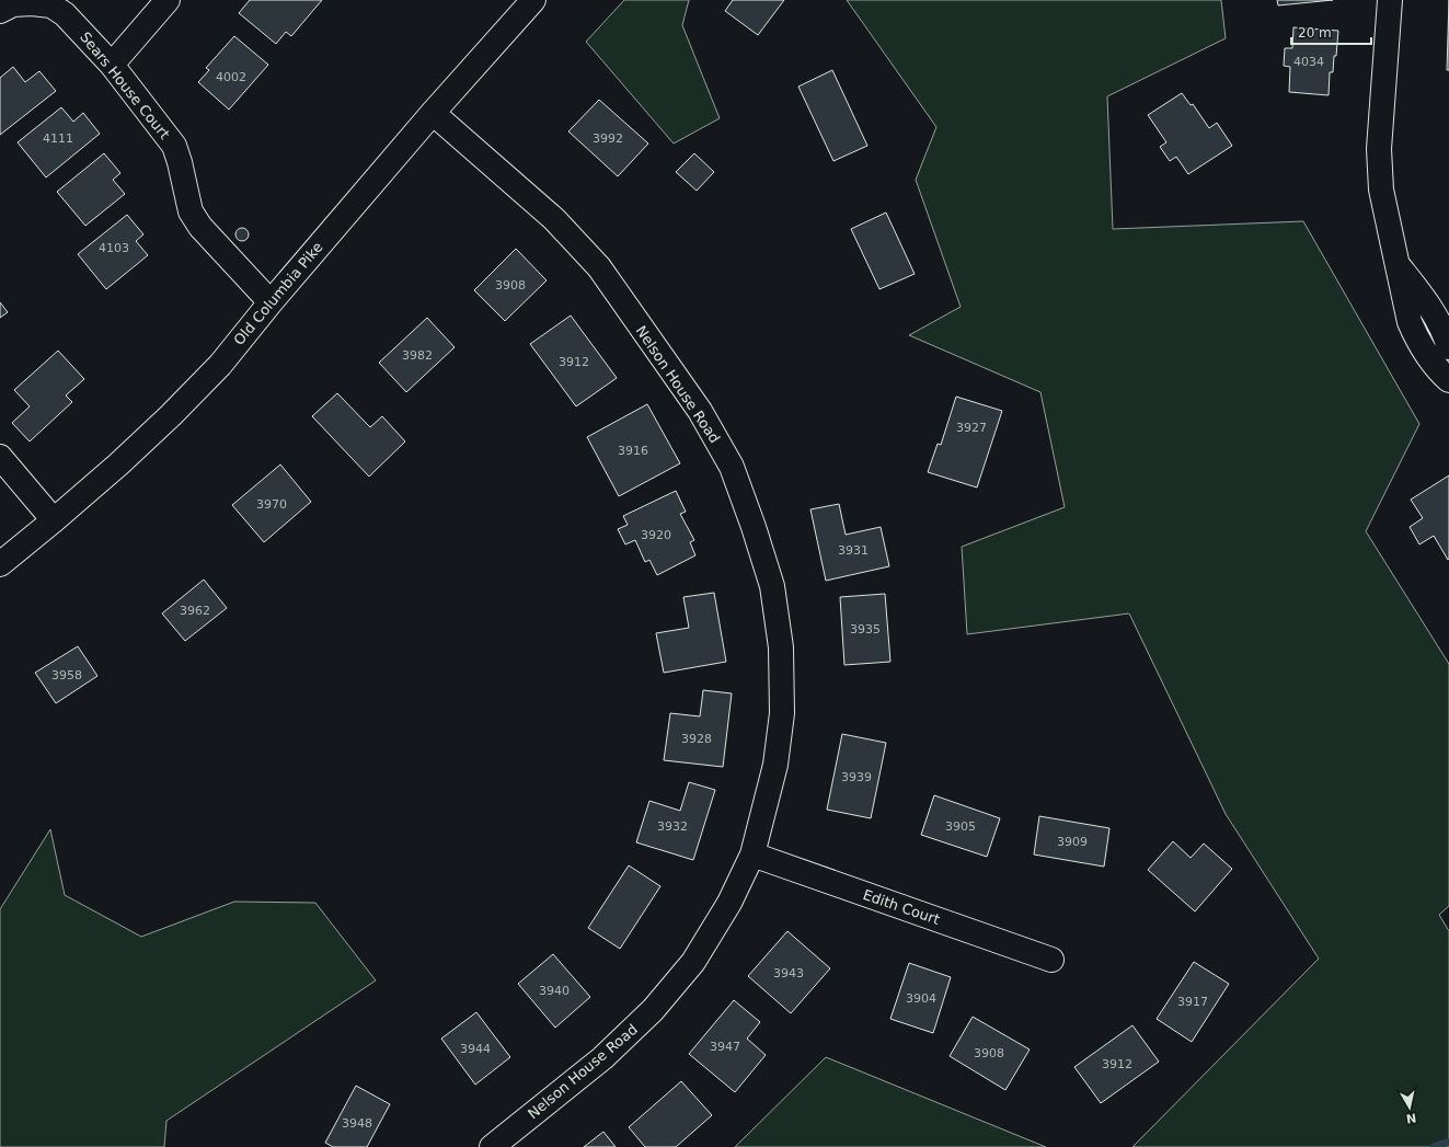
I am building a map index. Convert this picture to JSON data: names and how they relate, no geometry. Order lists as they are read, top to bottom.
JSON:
{
  "streets": {
    "street": [
      "Sears House Court",
      "Old Columbia Pike",
      "Nelson House Road",
      "Edith Court"
    ]
  },
  "crossings": [
    ["Sears House Court", "Old Columbia Pike"],
    ["Old Columbia Pike", "Nelson House Road"],
    ["Nelson House Road", "Edith Court"]
  ],
  "house_numbers": [
    "4034",
    "4002",
    "4111",
    "3992",
    "4103",
    "3908",
    "3982",
    "3912",
    "3927",
    "3916",
    "3970",
    "3920",
    "3931",
    "3962",
    "3935",
    "3958",
    "3928",
    "3939",
    "3932",
    "3905",
    "3909",
    "3943",
    "3940",
    "3904",
    "3917",
    "3947",
    "3944",
    "3908",
    "3912",
    "3948"
  ],
  "scale_bar": "20 m",
  "north": "bottom"
}
